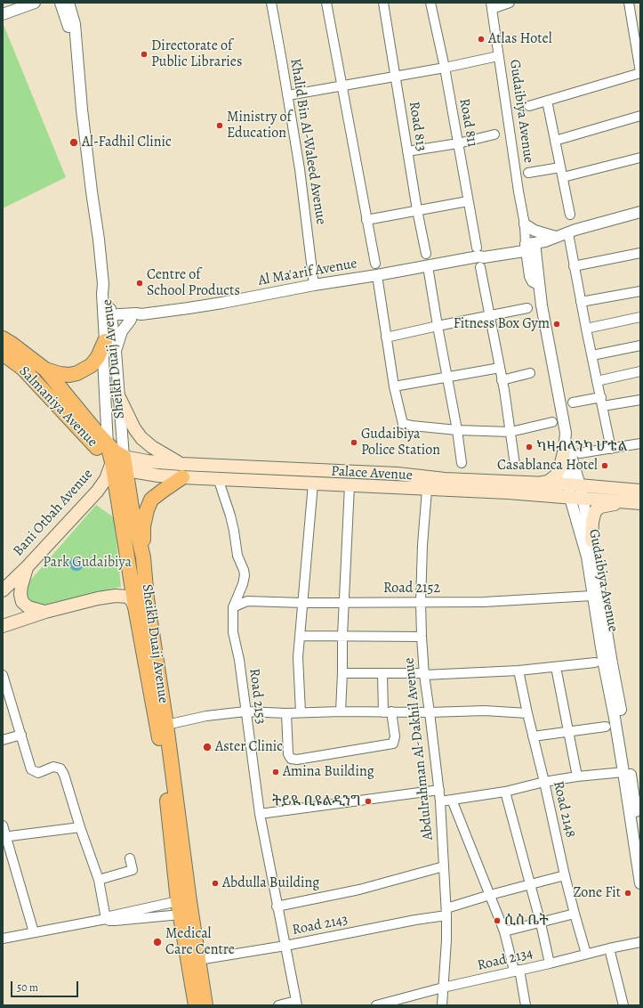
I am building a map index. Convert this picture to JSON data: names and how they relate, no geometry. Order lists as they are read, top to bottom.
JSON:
{
  "streets": {
    "main road": [
      "Sheikh Duaij Avenue",
      "Salmaniya Avenue",
      "Palace Avenue",
      "Bani Otbah Avenue"
    ],
    "street": [
      "Gudaibiya Avenue",
      "Road 811",
      "Road 813",
      "Khalid Bin Al-Waleed Avenue",
      "Al Ma'arif Avenue",
      "Road 2152",
      "Road 2153",
      "Abdulrahman Al-Dakhil Avenue",
      "Road 2148",
      "Road 2143",
      "Road 2134"
    ]
  },
  "crossings": [
    ["Gudaibiya Avenue", "Al Ma'arif Avenue"],
    ["Gudaibiya Avenue", "Palace Avenue"],
    ["Gudaibiya Avenue", "Road 2152"],
    ["Road 811", "Al Ma'arif Avenue"],
    ["Khalid Bin Al-Waleed Avenue", "Al Ma'arif Avenue"],
    ["Al Ma'arif Avenue", "Sheikh Duaij Avenue"],
    ["Sheikh Duaij Avenue", "Salmaniya Avenue"],
    ["Sheikh Duaij Avenue", "Palace Avenue"],
    ["Sheikh Duaij Avenue", "Bani Otbah Avenue"],
    ["Sheikh Duaij Avenue", "Road 2143"],
    ["Salmaniya Avenue", "Palace Avenue"],
    ["Salmaniya Avenue", "Bani Otbah Avenue"],
    ["Palace Avenue", "Bani Otbah Avenue"],
    ["Palace Avenue", "Road 2153"],
    ["Palace Avenue", "Abdulrahman Al-Dakhil Avenue"],
    ["Road 2152", "Road 2153"],
    ["Road 2152", "Abdulrahman Al-Dakhil Avenue"],
    ["Road 2153", "Road 2143"],
    ["Abdulrahman Al-Dakhil Avenue", "Road 2143"],
    ["Abdulrahman Al-Dakhil Avenue", "Road 2134"],
    ["Road 2148", "Road 2143"],
    ["Road 2148", "Road 2134"]
  ],
  "parks": ["Park Gudaibiya"],
  "places": [
    "Atlas Hotel",
    "Directorate of Public Libraries",
    "Ministry of Education",
    "Al-Fadhil Clinic",
    "Centre of School Products",
    "Fitness Box Gym",
    "Gudaibiya Police Station",
    "ካዛብላንካ ሆቴል",
    "Casablanca Hotel",
    "Aster Clinic",
    "Amina Building",
    "ትይዪ ቢዩልዲንግ",
    "Abdulla Building",
    "Zone Fit",
    "ሲስ ቤት",
    "Medical Care Centre"
  ],
  "scale_bar": "50 m"
}
